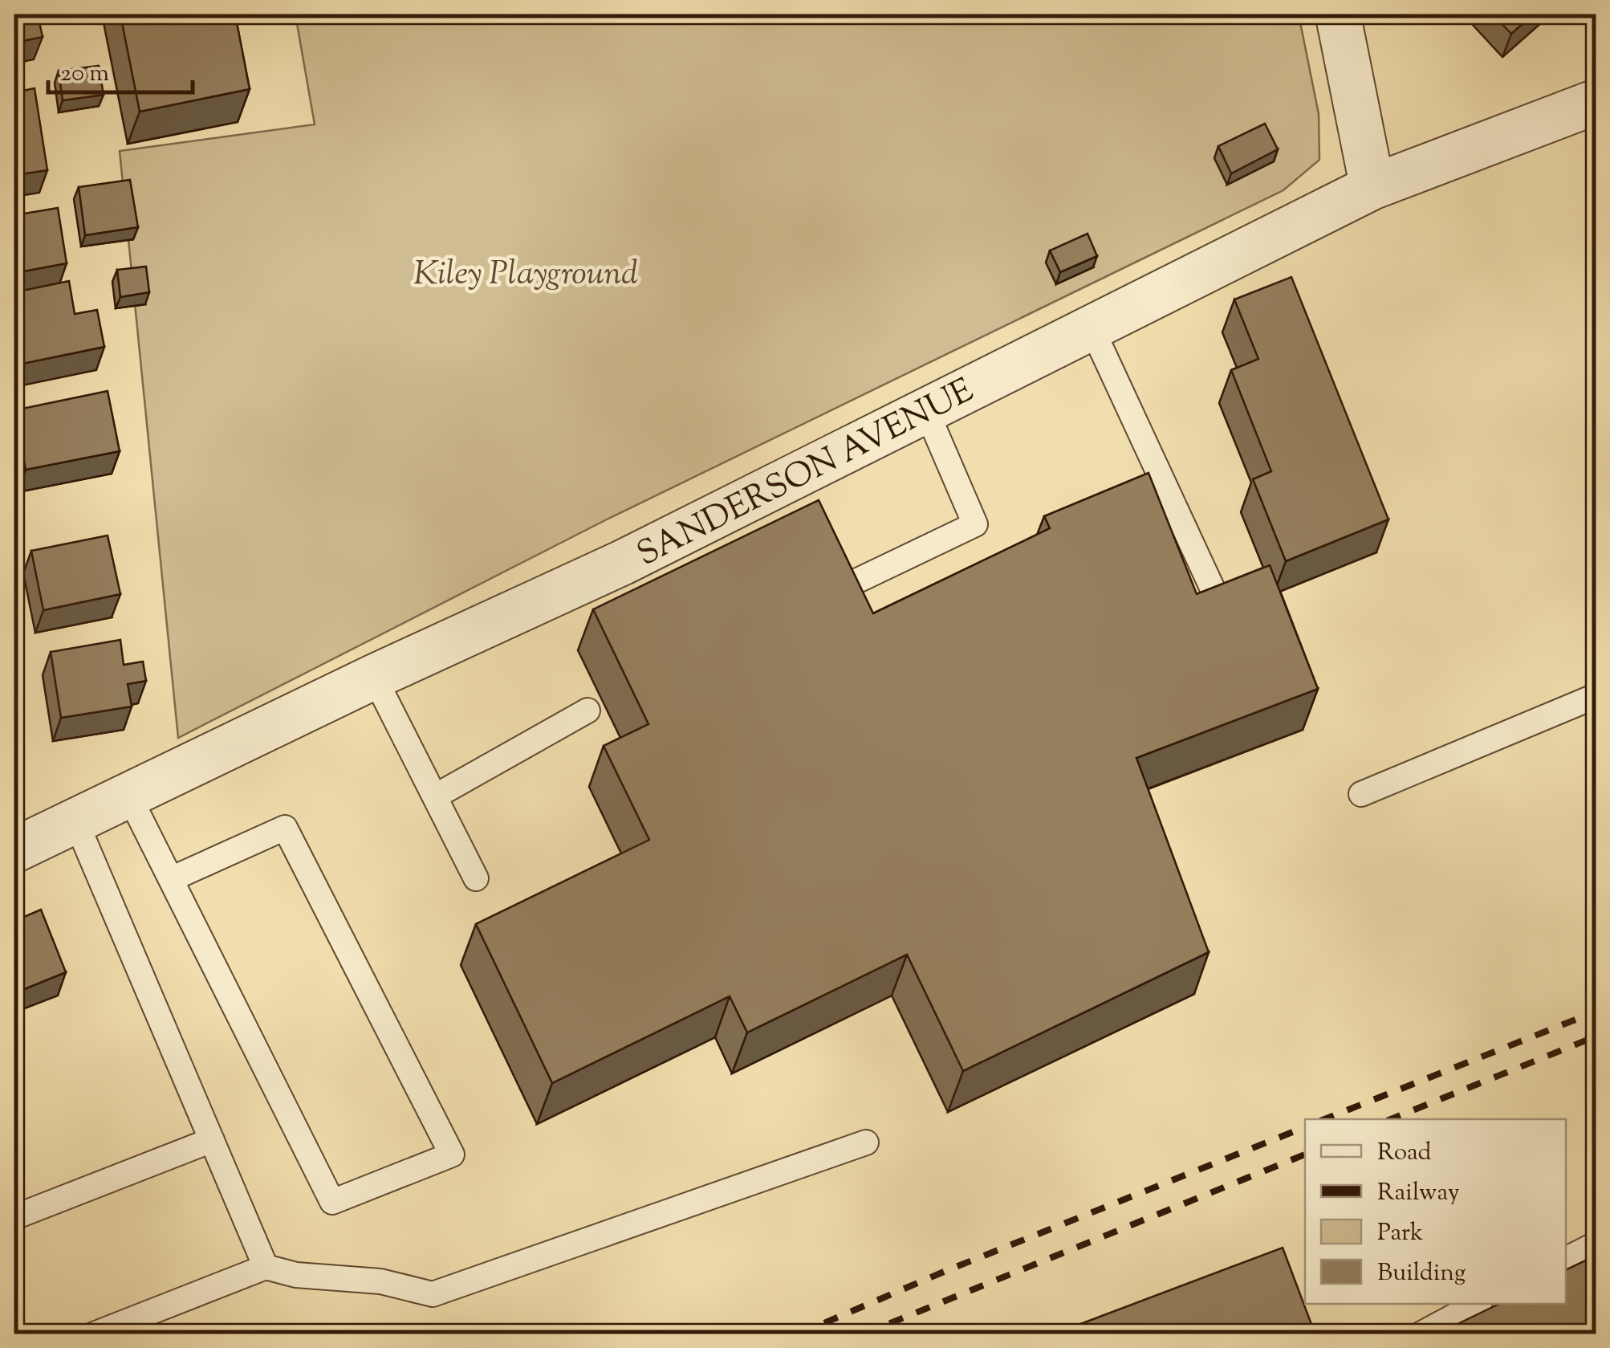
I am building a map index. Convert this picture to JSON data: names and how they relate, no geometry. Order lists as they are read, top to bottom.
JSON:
{
  "streets": {
    "street": ["SANDERSON AVENUE"]
  },
  "parks": ["Kiley Playground"],
  "legend": [
    "Road",
    "Railway",
    "Park",
    "Building"
  ],
  "scale_bar": "20 m"
}
